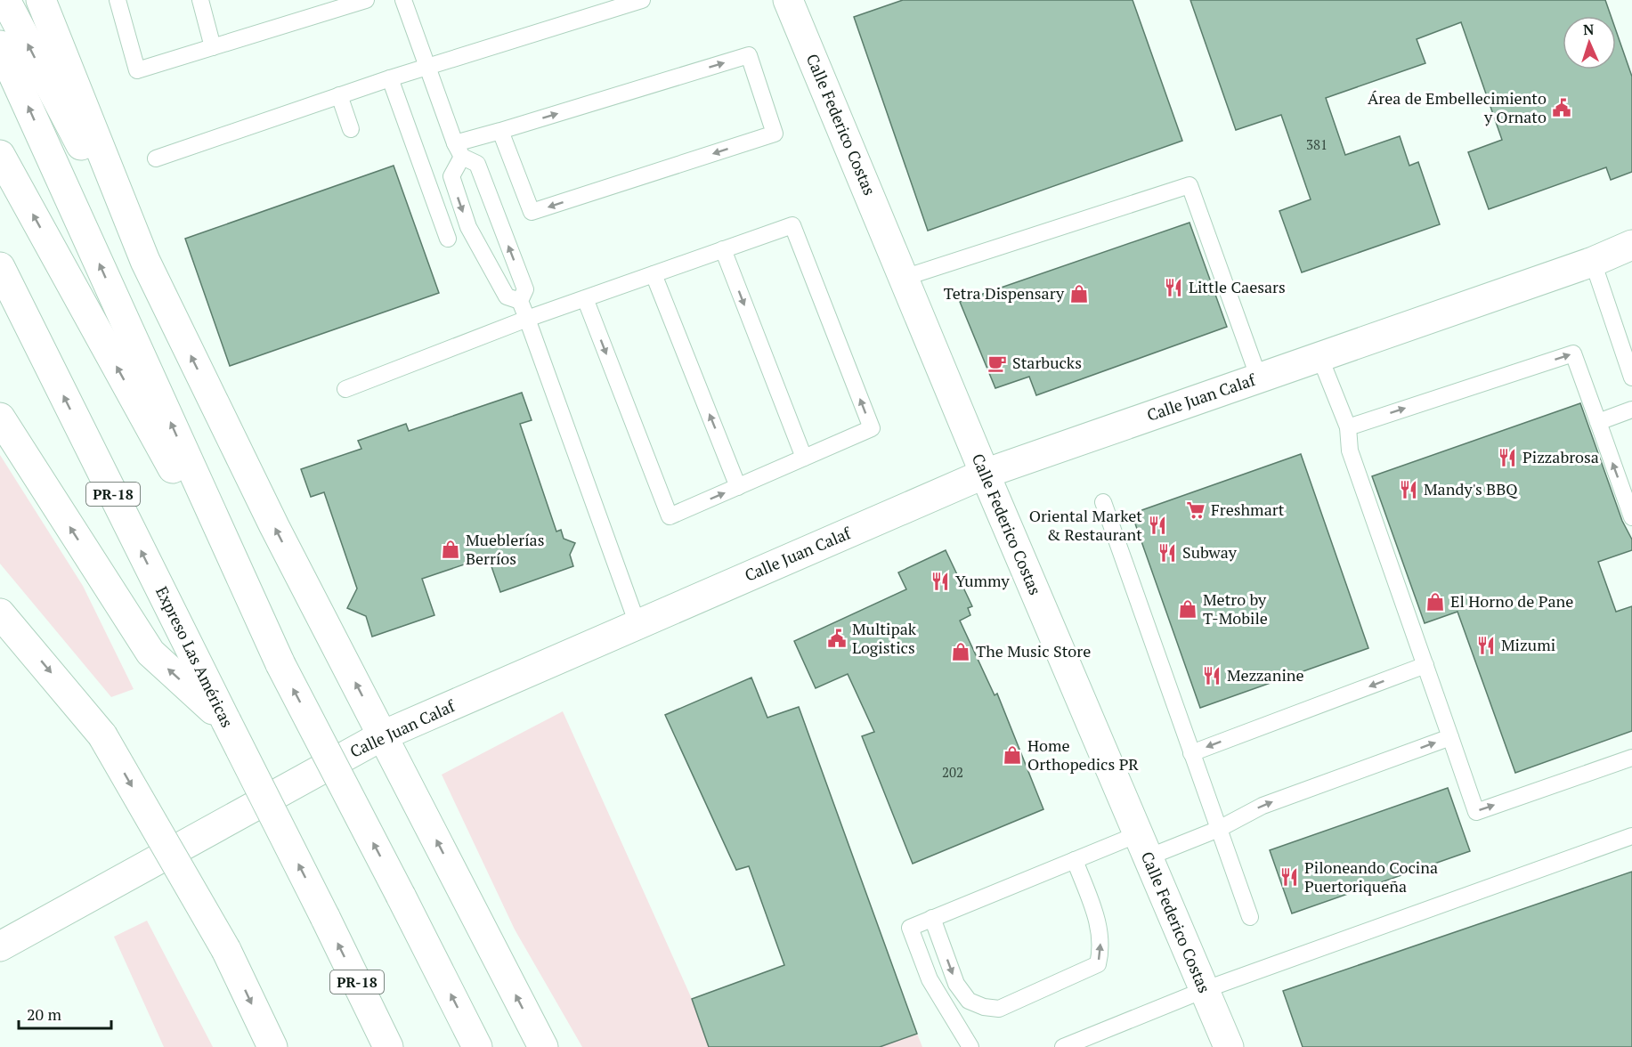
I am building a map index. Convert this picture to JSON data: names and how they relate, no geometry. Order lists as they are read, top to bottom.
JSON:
{
  "streets": {
    "main road": [
      "Calle Federico Costas",
      "Calle Juan Calaf",
      "PR-18",
      "Expreso Las Américas"
    ]
  },
  "crossings": [
    ["Calle Federico Costas", "Calle Juan Calaf"]
  ],
  "places": {
    "public building": ["Área de Embellecimiento y Ornato", "Multipak Logistics"],
    "restaurant": [
      "Little Caesars",
      "Pizzabrosa",
      "Mandy's BBQ",
      "Oriental Market & Restaurant",
      "Subway",
      "Yummy",
      "Mizumi",
      "Mezzanine",
      "Piloneando Cocina Puertoriqueña"
    ],
    "shop": [
      "Tetra Dispensary",
      "Mueblerías Berríos",
      "El Horno de Pane",
      "Metro by T-Mobile",
      "The Music Store",
      "Home Orthopedics PR"
    ],
    "cafe": ["Starbucks"],
    "supermarket": ["Freshmart"]
  },
  "house_numbers": ["381", "202"],
  "scale_bar": "20 m",
  "north": "top"
}
